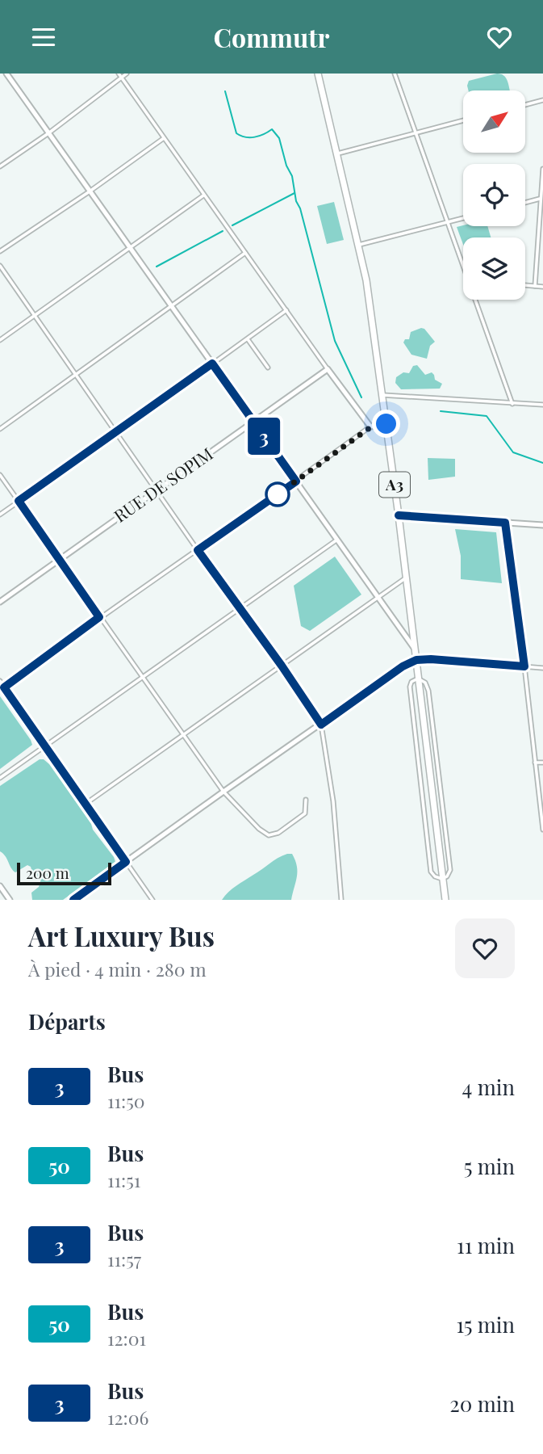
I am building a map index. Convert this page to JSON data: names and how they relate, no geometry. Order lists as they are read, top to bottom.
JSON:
{
  "streets": {
    "highway": ["A3"],
    "street": ["RUE DE SOPIM"]
  },
  "lines": ["bus line 3"],
  "scale_bar": "200 m",
  "north": "top right",
  "page": {
    "header": "Commutr",
    "on_map": "3",
    "scale": "200 m",
    "heading": [
      ["Art Luxury Bus", "À pied · 4 min · 280 m"],
      "Départs"
    ],
    "list": [
      {
        "mark": "3",
        "name": "Bus",
        "note": "11:50",
        "value": "4 min"
      },
      {
        "mark": "50",
        "name": "Bus",
        "note": "11:51",
        "value": "5 min"
      },
      {
        "mark": "3",
        "name": "Bus",
        "note": "11:57",
        "value": "11 min"
      },
      {
        "mark": "50",
        "name": "Bus",
        "note": "12:01",
        "value": "15 min"
      },
      {
        "mark": "3",
        "name": "Bus",
        "note": "12:06",
        "value": "20 min"
      }
    ]
  }
}
